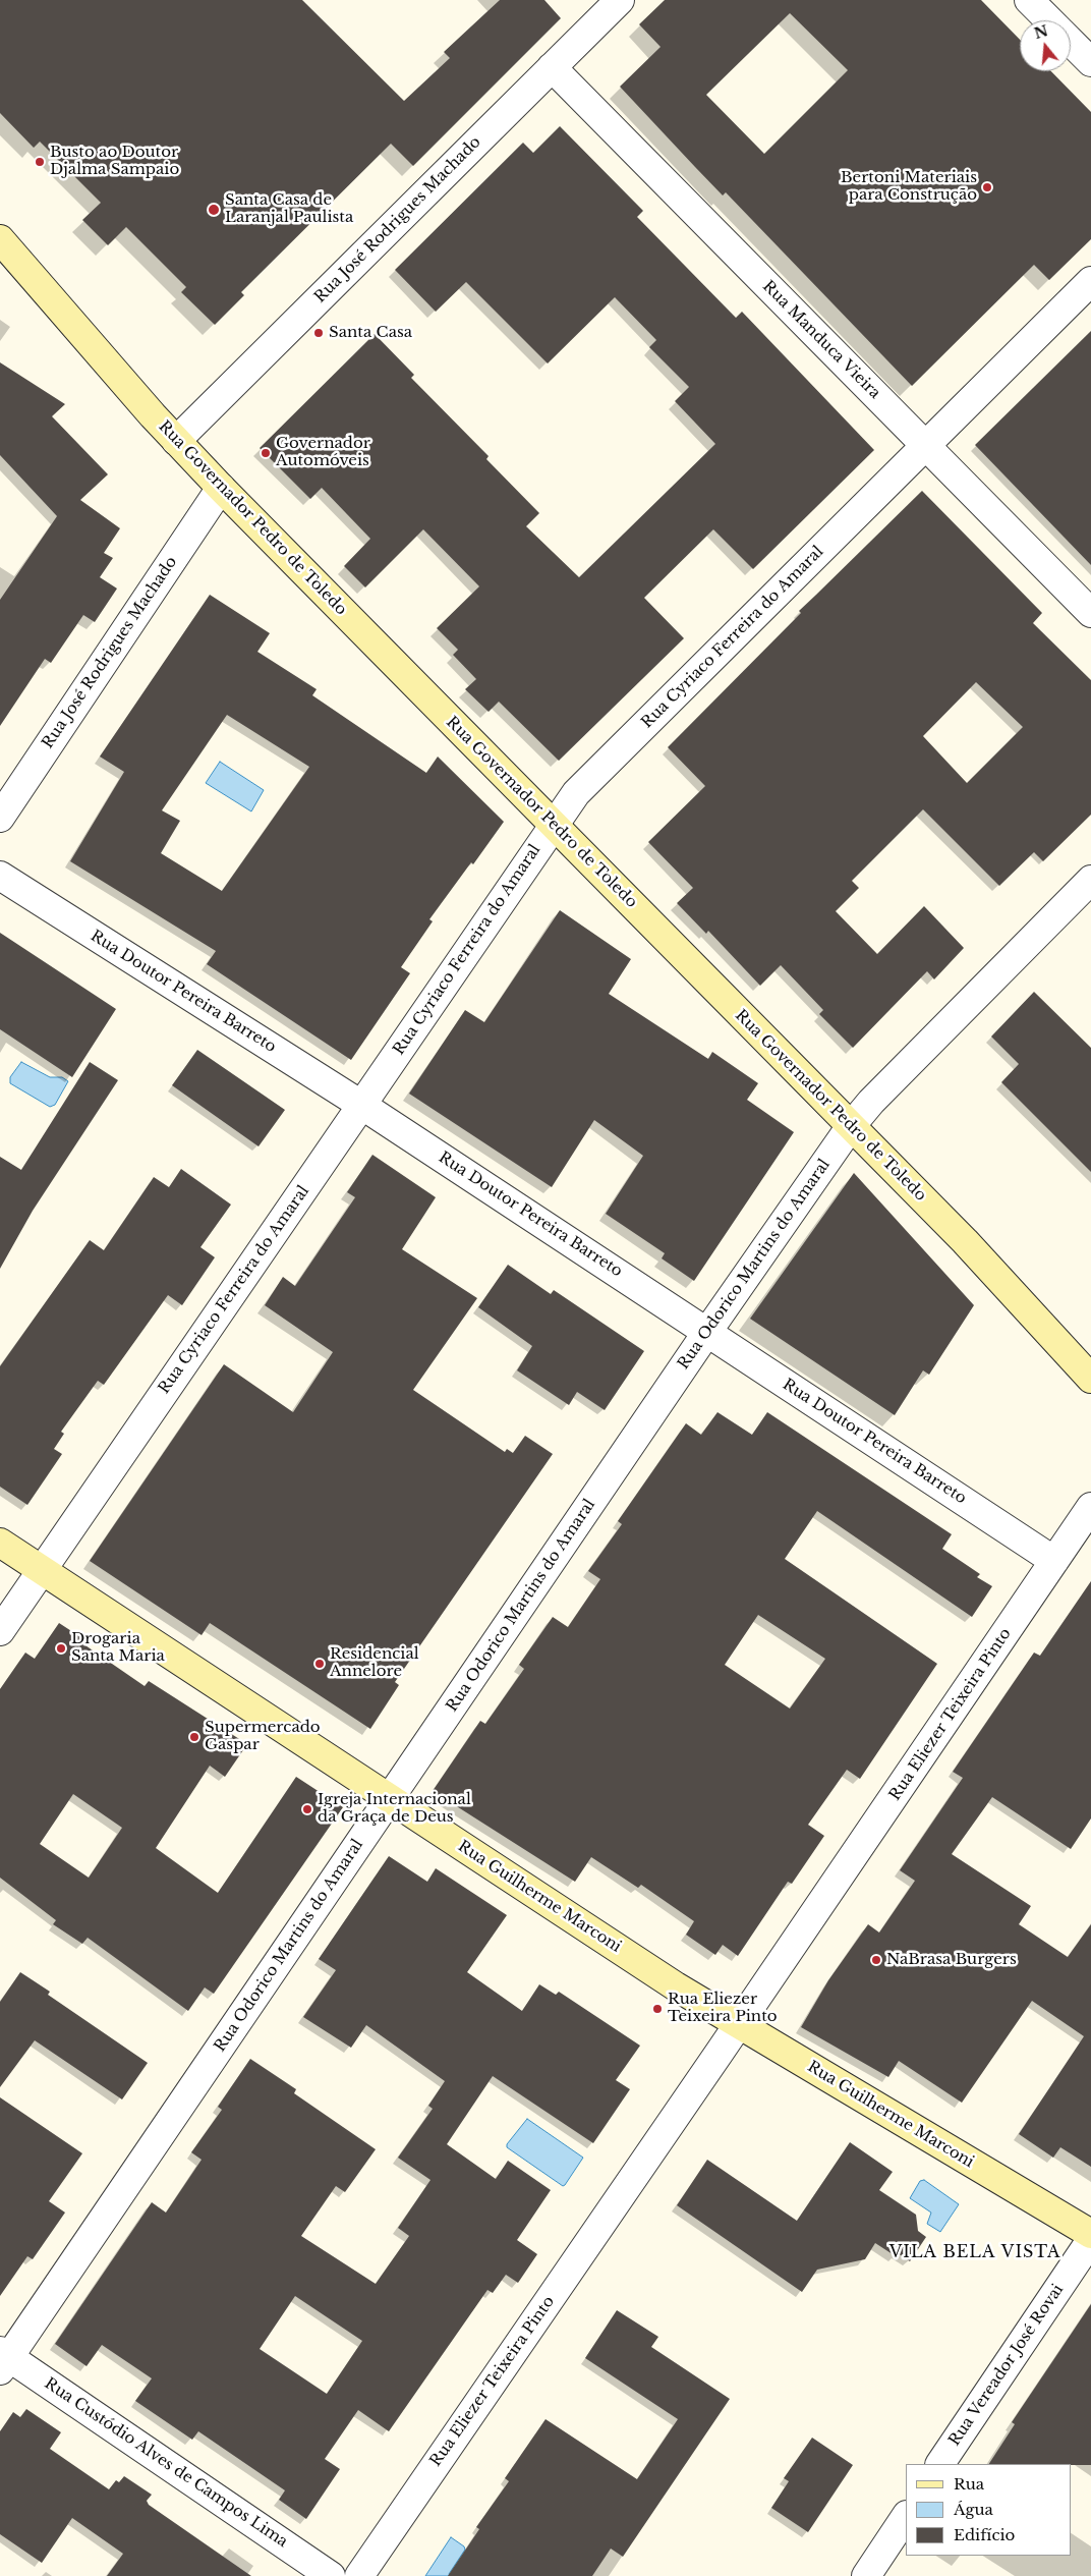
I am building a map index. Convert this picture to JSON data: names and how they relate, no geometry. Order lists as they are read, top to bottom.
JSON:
{
  "streets": {
    "main road": ["Rua Governador Pedro de Toledo", "Rua Guilherme Marconi"],
    "street": [
      "Rua José Rodrigues Machado",
      "Rua Manduca Vieira",
      "Rua Cyriaco Ferreira do Amaral",
      "Rua Doutor Pereira Barreto",
      "Rua Odorico Martins do Amaral",
      "Rua Eliezer Teixeira Pinto",
      "Rua Vereador José Rovai",
      "Rua Custódio Alves de Campos Lima"
    ]
  },
  "crossings": [
    ["Rua José Rodrigues Machado", "Rua Manduca Vieira"],
    ["Rua José Rodrigues Machado", "Rua Governador Pedro de Toledo"],
    ["Rua Manduca Vieira", "Rua Cyriaco Ferreira do Amaral"],
    ["Rua Governador Pedro de Toledo", "Rua Cyriaco Ferreira do Amaral"],
    ["Rua Governador Pedro de Toledo", "Rua Odorico Martins do Amaral"],
    ["Rua Cyriaco Ferreira do Amaral", "Rua Doutor Pereira Barreto"],
    ["Rua Cyriaco Ferreira do Amaral", "Rua Guilherme Marconi"],
    ["Rua Doutor Pereira Barreto", "Rua Odorico Martins do Amaral"],
    ["Rua Doutor Pereira Barreto", "Rua Eliezer Teixeira Pinto"],
    ["Rua Odorico Martins do Amaral", "Rua Guilherme Marconi"],
    ["Rua Odorico Martins do Amaral", "Rua Custódio Alves de Campos Lima"],
    ["Rua Eliezer Teixeira Pinto", "Rua Guilherme Marconi"]
  ],
  "districts": ["VILA BELA VISTA"],
  "places": [
    "Busto ao Doutor Djalma Sampaio",
    "Bertoni Materiais para Construção",
    "Santa Casa de Laranjal Paulista",
    "Santa Casa",
    "Governador Automóveis",
    "Drogaria Santa Maria",
    "Residencial Annelore",
    "Supermercado Gaspar",
    "Igreja Internacional da Graça de Deus",
    "NaBrasa Burgers",
    "Rua Eliezer Teixeira Pinto"
  ],
  "legend": ["Rua", "Água", "Edifício"],
  "north": "top"
}
